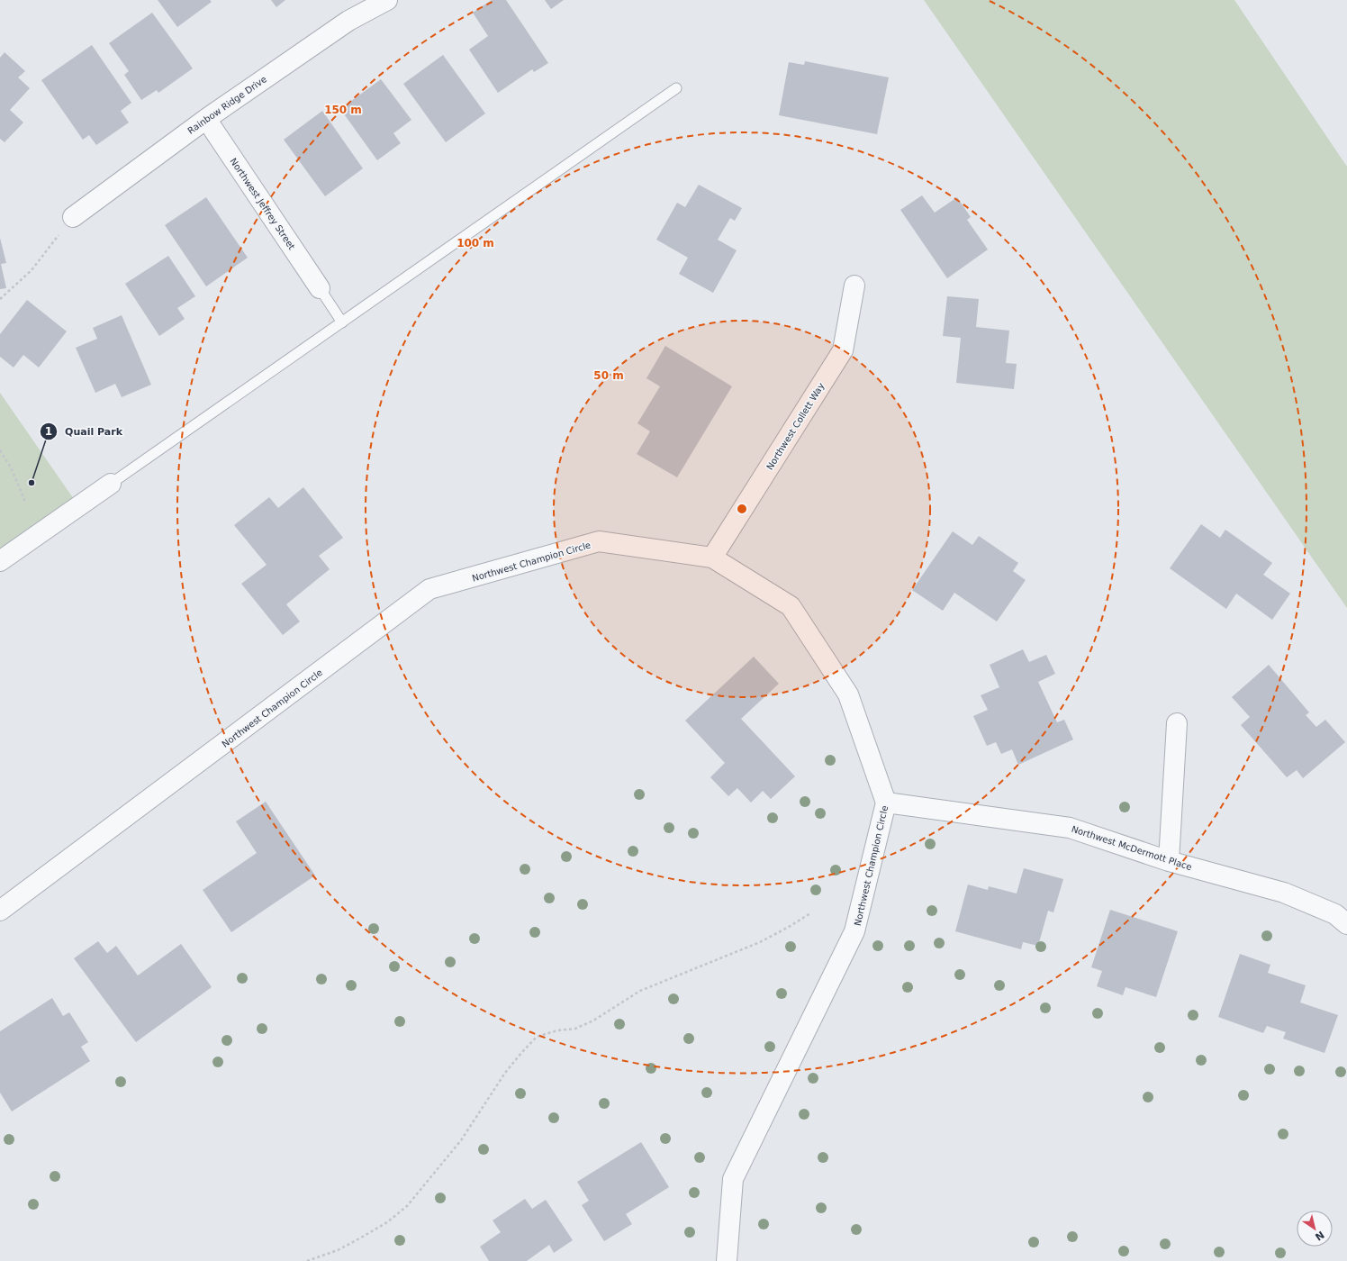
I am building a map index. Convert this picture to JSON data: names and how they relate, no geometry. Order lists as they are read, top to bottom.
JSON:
{
  "streets": {
    "street": [
      "Rainbow Ridge Drive",
      "Northwest Jeffrey Street",
      "Northwest Collett Way",
      "Northwest Champion Circle",
      "Northwest McDermott Place"
    ]
  },
  "crossings": [
    ["Rainbow Ridge Drive", "Northwest Jeffrey Street"],
    ["Northwest Collett Way", "Northwest Champion Circle"],
    ["Northwest Champion Circle", "Northwest McDermott Place"]
  ],
  "places": ["Quail Park"],
  "north": "bottom right",
  "rings": ["150 m", "100 m", "50 m"]
}
